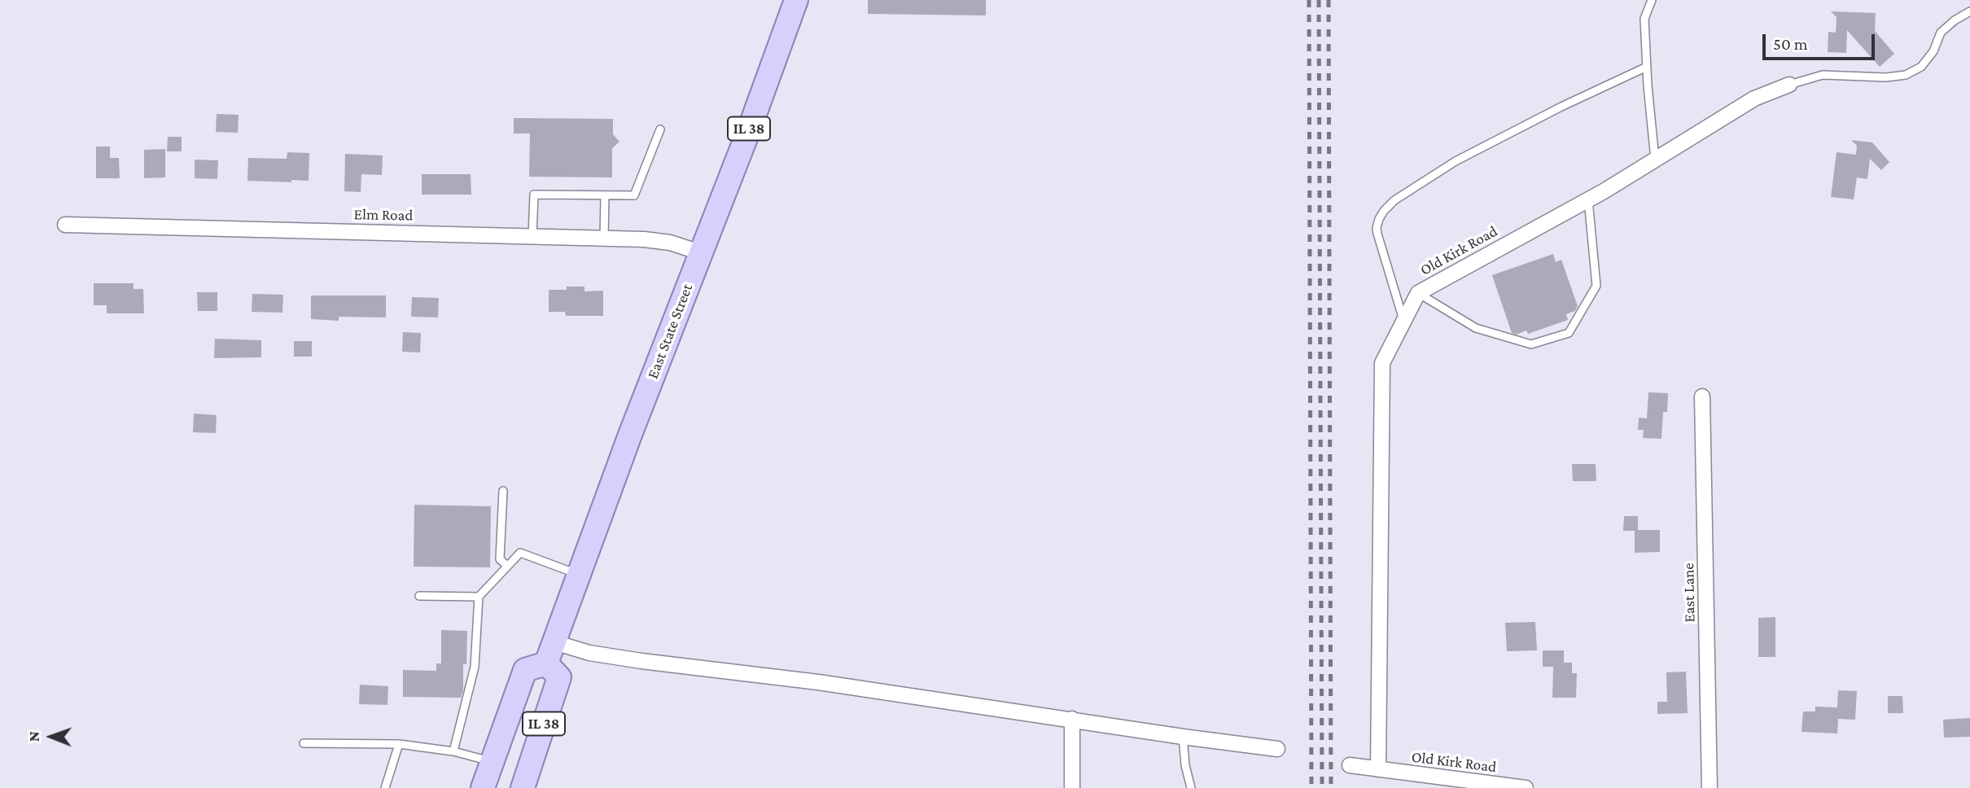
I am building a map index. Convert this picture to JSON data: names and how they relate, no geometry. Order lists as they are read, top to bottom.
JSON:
{
  "streets": {
    "main road": ["IL 38", "East State Street"],
    "street": ["Elm Road", "Old Kirk Road", "East Lane"]
  },
  "crossings": [
    ["IL 38", "East State Street"],
    ["Elm Road", "East State Street"]
  ],
  "scale_bar": "50 m",
  "north": "left"
}
